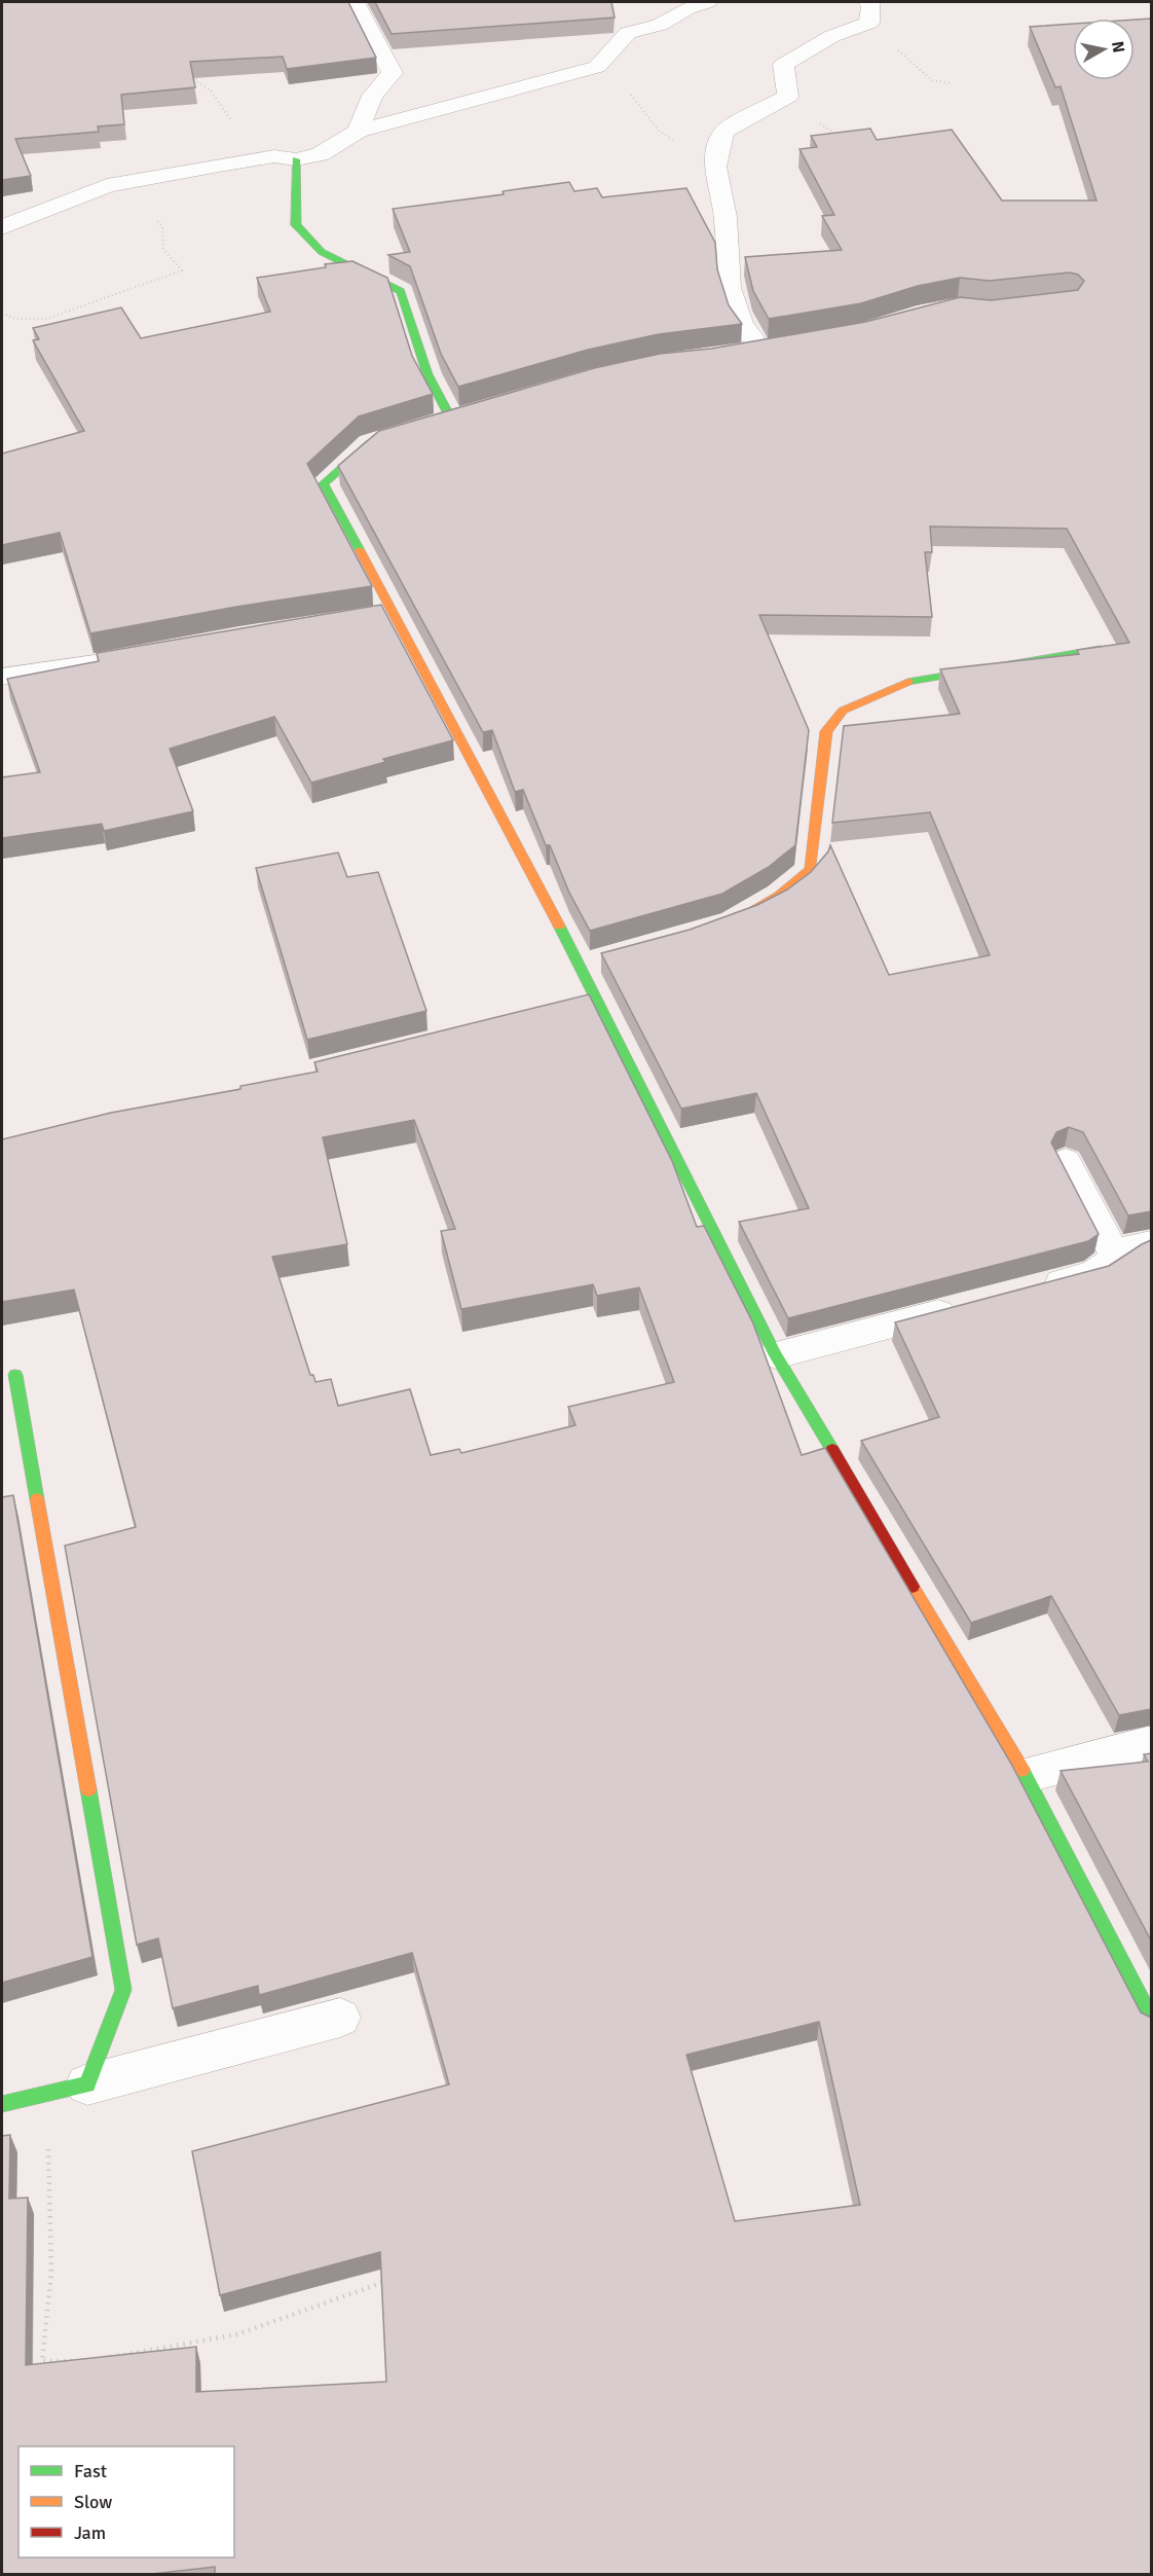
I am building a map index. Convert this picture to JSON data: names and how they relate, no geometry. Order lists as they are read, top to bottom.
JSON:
{
  "legend": ["Fast", "Slow", "Jam"],
  "north": "right"
}
